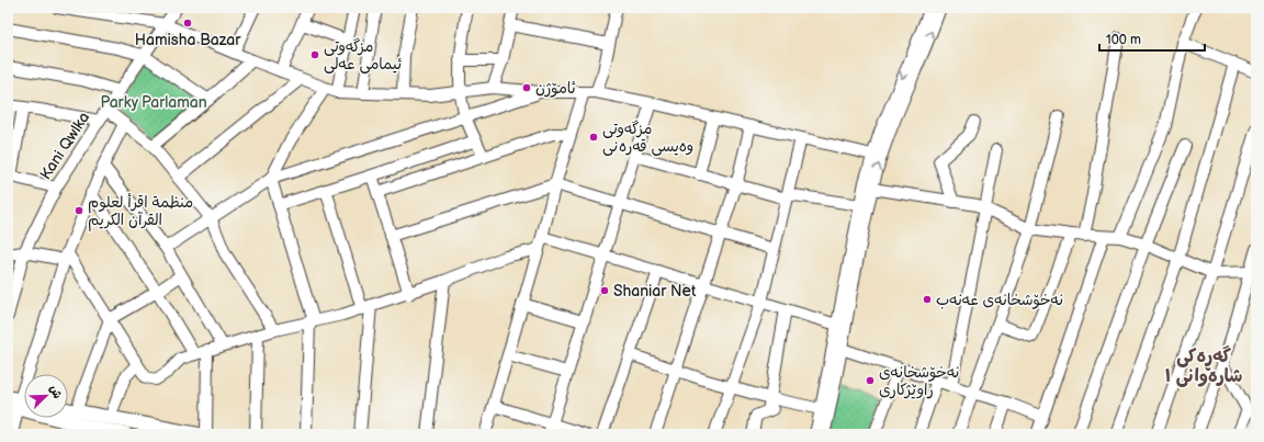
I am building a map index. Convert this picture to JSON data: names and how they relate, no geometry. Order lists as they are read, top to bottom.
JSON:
{
  "streets": {
    "street": ["Kani Qwlka"]
  },
  "districts": ["گەڕەکی شارەوانی ١"],
  "parks": ["Parky Parlaman"],
  "places": [
    "Hamisha Bazar",
    "مزگەوتی ئیمامی عەلی",
    "ئامۆژن",
    "مزگەوتی وەیسی قەرەنی",
    "منظمة اقرأ لعلوم القرآن الكريم",
    "Shaniar Net",
    "نەخۆشخانەی عەنەب",
    "نەخۆشخانەی راوێژکاری"
  ],
  "scale_bar": "100 m",
  "north": "top right"
}
